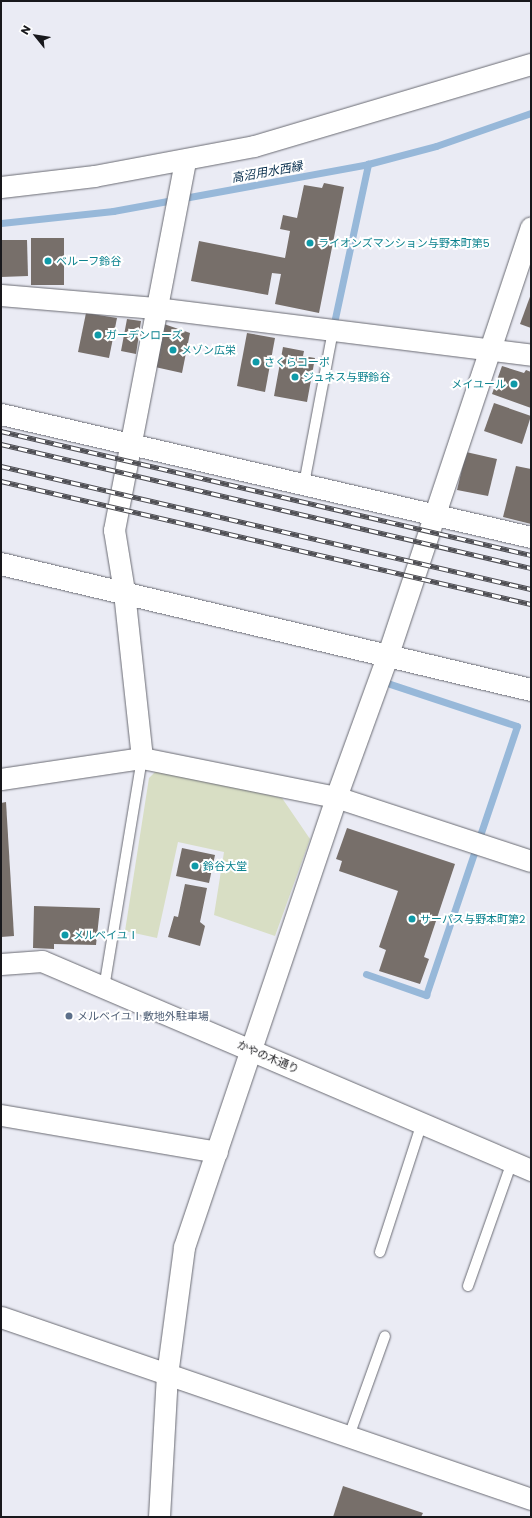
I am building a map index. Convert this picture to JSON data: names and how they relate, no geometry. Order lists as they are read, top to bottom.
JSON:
{
  "streets": {
    "street": ["かやの木通り"]
  },
  "water": ["高沼用水西縁"],
  "places": [
    "ライオンズマンション与野本町第5",
    "ベルーフ鈴谷",
    "ガーデンローズ",
    "メゾン広栄",
    "さくらコーポ",
    "ジュネス与野鈴谷",
    "メイユール",
    "鈴谷大堂",
    "サーパス与野本町第2",
    "メルベイユⅠ",
    "メルベイユⅠ敷地外駐車場"
  ],
  "north": "top left"
}
